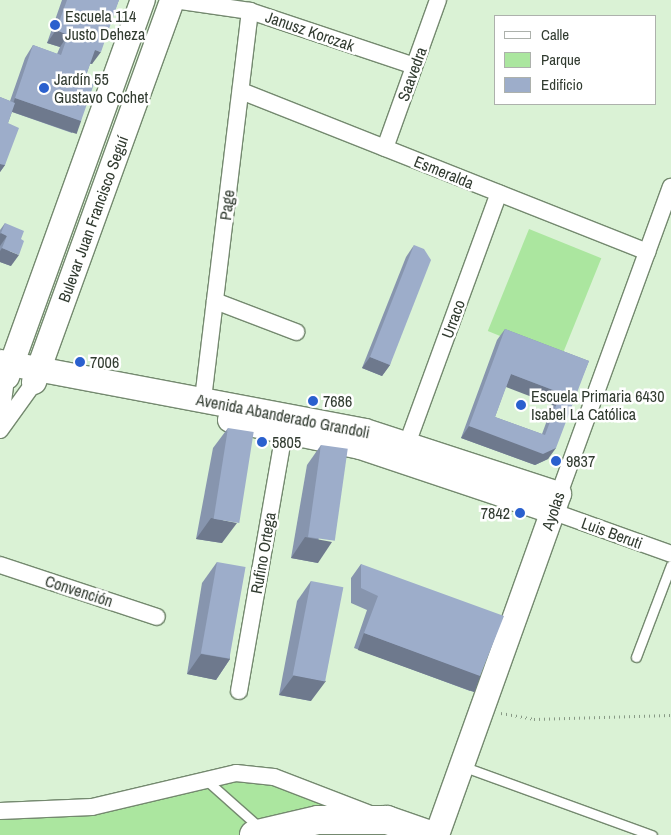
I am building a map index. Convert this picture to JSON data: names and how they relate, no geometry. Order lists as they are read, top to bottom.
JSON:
{
  "streets": {
    "street": [
      "Janusz Korczak",
      "Saavedra",
      "Esmeralda",
      "Page",
      "Bulevar Juan Francisco Seguí",
      "Urraco",
      "Avenida Abanderado Grandoli",
      "Ayolas",
      "Luis Beruti",
      "Rufino Ortega",
      "Convención"
    ]
  },
  "crossings": [
    ["Janusz Korczak", "Saavedra"],
    ["Janusz Korczak", "Page"],
    ["Janusz Korczak", "Bulevar Juan Francisco Seguí"],
    ["Saavedra", "Esmeralda"],
    ["Esmeralda", "Page"],
    ["Esmeralda", "Urraco"],
    ["Esmeralda", "Ayolas"],
    ["Page", "Avenida Abanderado Grandoli"],
    ["Bulevar Juan Francisco Seguí", "Avenida Abanderado Grandoli"],
    ["Urraco", "Avenida Abanderado Grandoli"],
    ["Avenida Abanderado Grandoli", "Ayolas"],
    ["Avenida Abanderado Grandoli", "Luis Beruti"],
    ["Avenida Abanderado Grandoli", "Rufino Ortega"],
    ["Ayolas", "Luis Beruti"]
  ],
  "places": [
    "Escuela 114 Justo Deheza",
    "Jardín 55 Gustavo Cochet",
    "7006",
    "7686",
    "Escuela Primaria 6430 Isabel La Católica",
    "5805",
    "9837",
    "7842"
  ],
  "legend": ["Calle", "Parque", "Edificio"]
}
